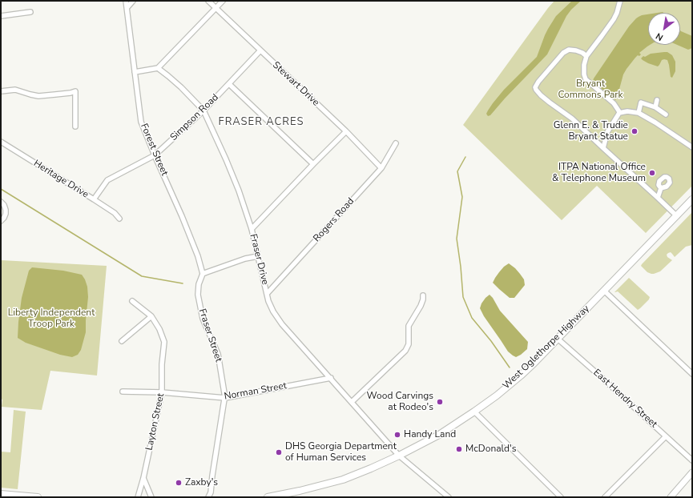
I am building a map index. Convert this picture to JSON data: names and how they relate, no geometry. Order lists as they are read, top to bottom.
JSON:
{
  "streets": {
    "highway": ["West Oglethorpe Highway"],
    "street": [
      "Stewart Drive",
      "Simpson Road",
      "Forest Street",
      "Heritage Drive",
      "Rogers Road",
      "Fraser Drive",
      "Fraser Street",
      "Norman Street",
      "East Hendry Street",
      "Layton Street"
    ]
  },
  "crossings": [
    ["Stewart Drive", "Simpson Road"],
    ["Stewart Drive", "Rogers Road"],
    ["Simpson Road", "Forest Street"],
    ["Simpson Road", "Heritage Drive"],
    ["Simpson Road", "Fraser Drive"],
    ["Forest Street", "Fraser Street"],
    ["Rogers Road", "Fraser Drive"],
    ["Fraser Drive", "West Oglethorpe Highway"],
    ["Fraser Drive", "Norman Street"],
    ["Fraser Street", "Norman Street"],
    ["West Oglethorpe Highway", "East Hendry Street"],
    ["Norman Street", "Layton Street"]
  ],
  "districts": ["FRASER ACRES"],
  "parks": ["Bryant Commons Park", "Liberty Independent Troop Park"],
  "places": [
    "Glenn E. & Trudie Bryant Statue",
    "ITPA National Office & Telephone Museum",
    "Wood Carvings at Rodeo's",
    "Handy Land",
    "McDonald's",
    "DHS Georgia Department of Human Services",
    "Zaxby's"
  ],
  "north": "bottom left"
}
